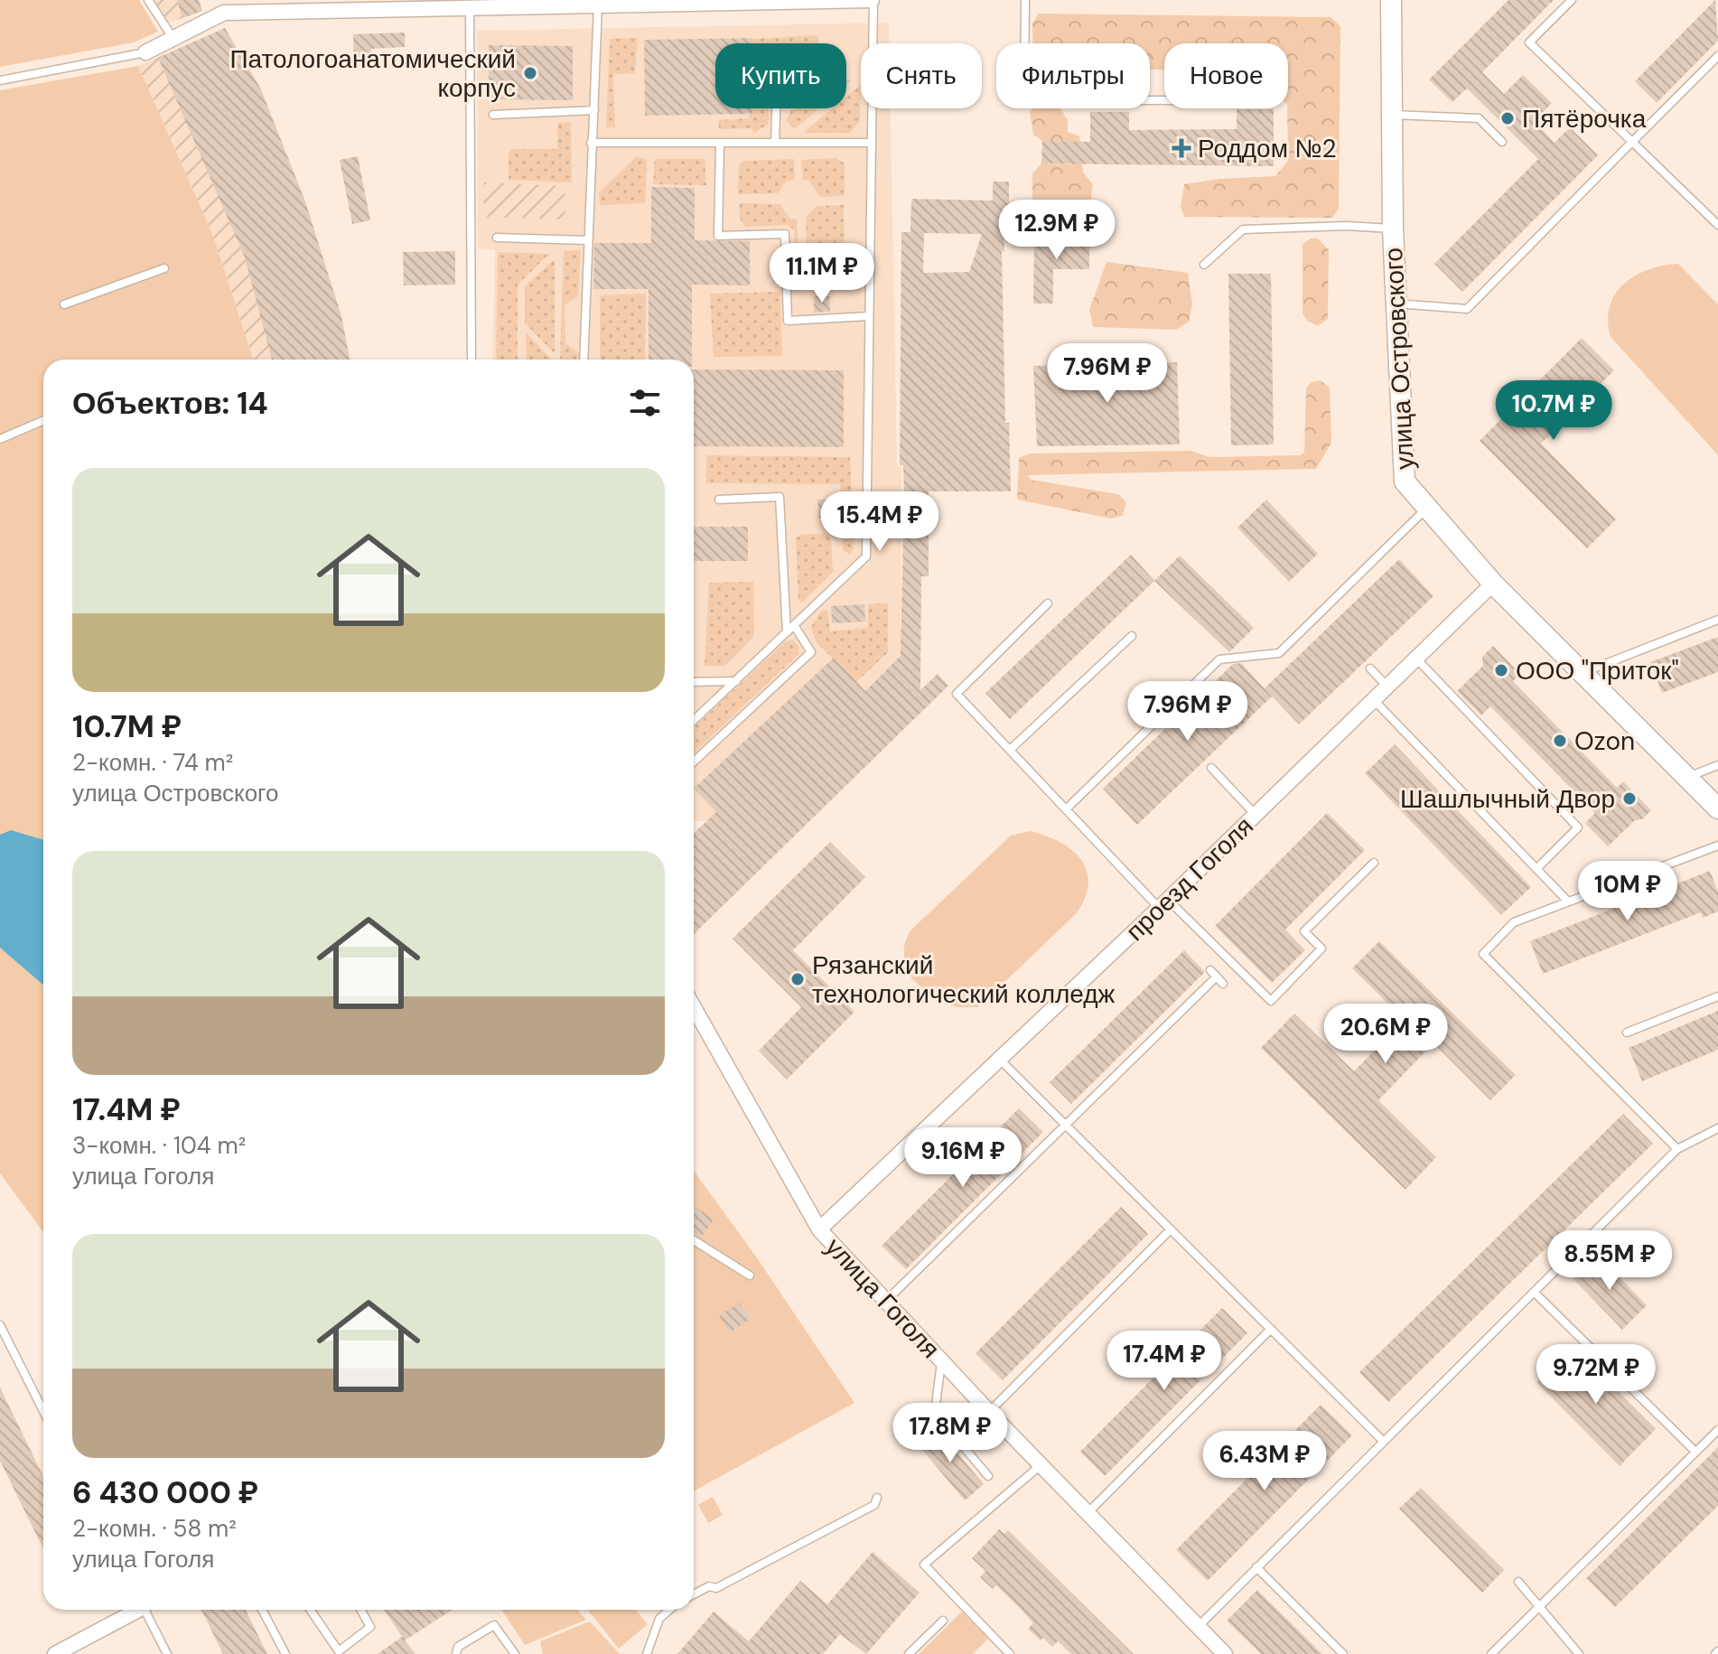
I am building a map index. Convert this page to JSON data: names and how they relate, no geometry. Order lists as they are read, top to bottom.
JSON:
{
  "streets": {
    "street": ["улица Островского", "проезд Гоголя", "улица Гоголя"]
  },
  "crossings": [
    ["улица Островского", "проезд Гоголя"],
    ["проезд Гоголя", "улица Гоголя"]
  ],
  "places": {
    "other": [
      "Патологоанатомический корпус",
      "Пятёрочка",
      "ООО \"Приток\"",
      "Ozon",
      "Шашлычный Двор",
      "Рязанский технологический колледж"
    ],
    "health": ["Роддом №2"]
  },
  "page": {
    "chip": [
      "Купить",
      "Снять",
      "Фильтры",
      "Новое"
    ],
    "price": [
      "12.9M ₽",
      "11.1M ₽",
      "7.96M ₽",
      "10.7M ₽",
      "15.4M ₽",
      "7.96M ₽",
      "10M ₽",
      "20.6M ₽",
      "9.16M ₽",
      "8.55M ₽",
      "17.4M ₽",
      "9.72M ₽",
      "17.8M ₽",
      "6.43M ₽"
    ],
    "heading": "Объектов: 14",
    "list": [
      {
        "name": "10.7M ₽",
        "note": "2-комн. · 74 m² · улица Островского"
      },
      {
        "name": "17.4M ₽",
        "note": "3-комн. · 104 m² · улица Гоголя"
      },
      {
        "name": "6 430 000 ₽",
        "note": "2-комн. · 58 m² · улица Гоголя"
      }
    ]
  }
}
